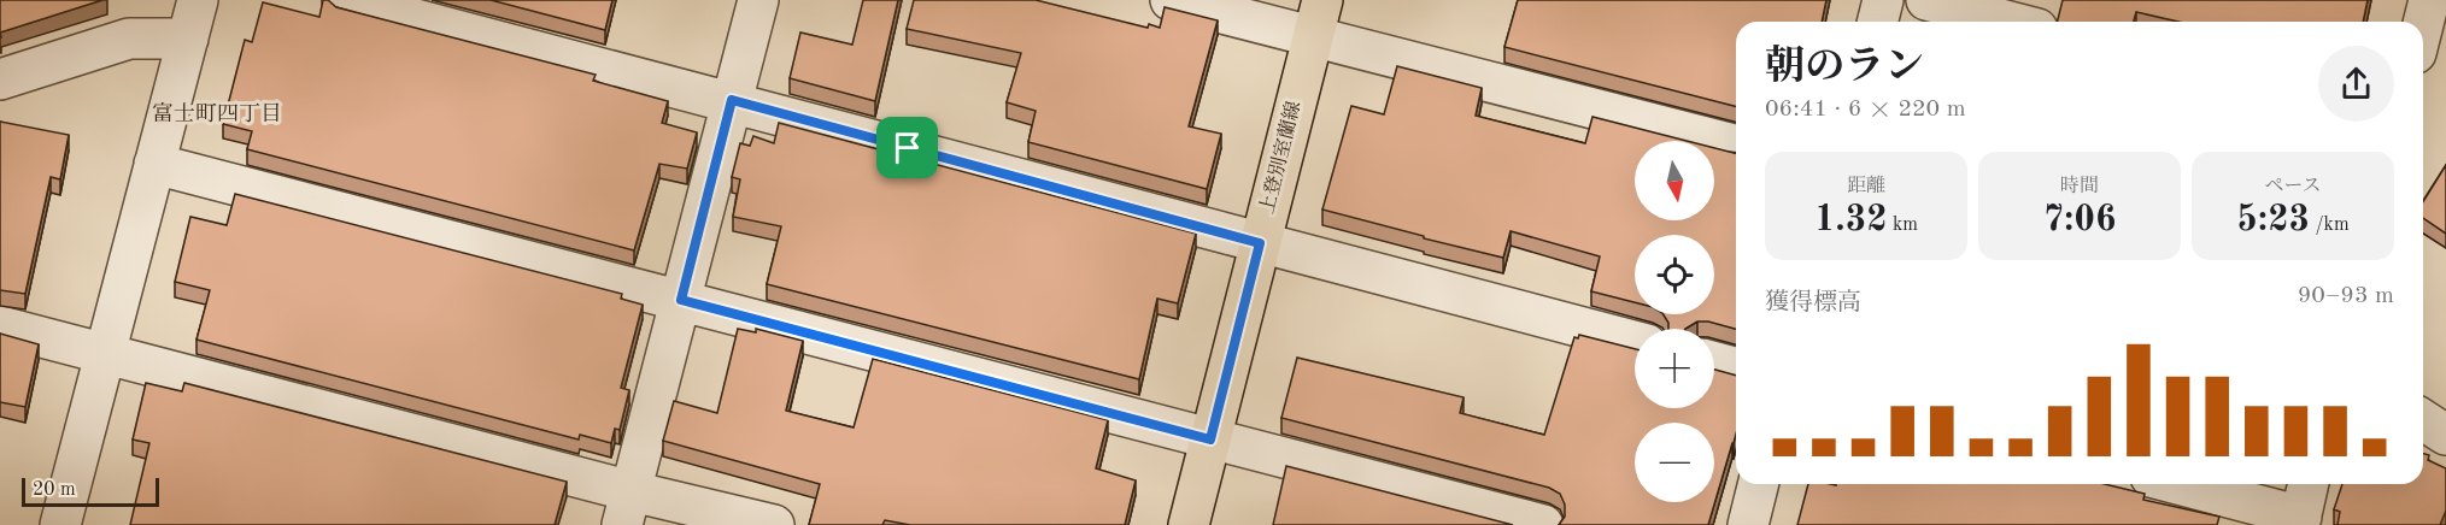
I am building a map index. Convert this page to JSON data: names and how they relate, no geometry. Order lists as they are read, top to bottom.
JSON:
{
  "streets": {
    "main road": ["上登別室蘭線"]
  },
  "districts": ["富士町四丁目"],
  "scale_bar": "20 m",
  "north": "bottom",
  "page": {
    "heading": ["朝のラン", "06:41 · 6 × 220 m"],
    "map_buttons": ["+", "−"],
    "stats": [
      ["距離", "1.32 km"],
      ["時間", "7:06"],
      ["ペース", "5:23 /km"]
    ],
    "chart": ["獲得標高", "90–93 m"],
    "scale": "20 m"
  }
}
